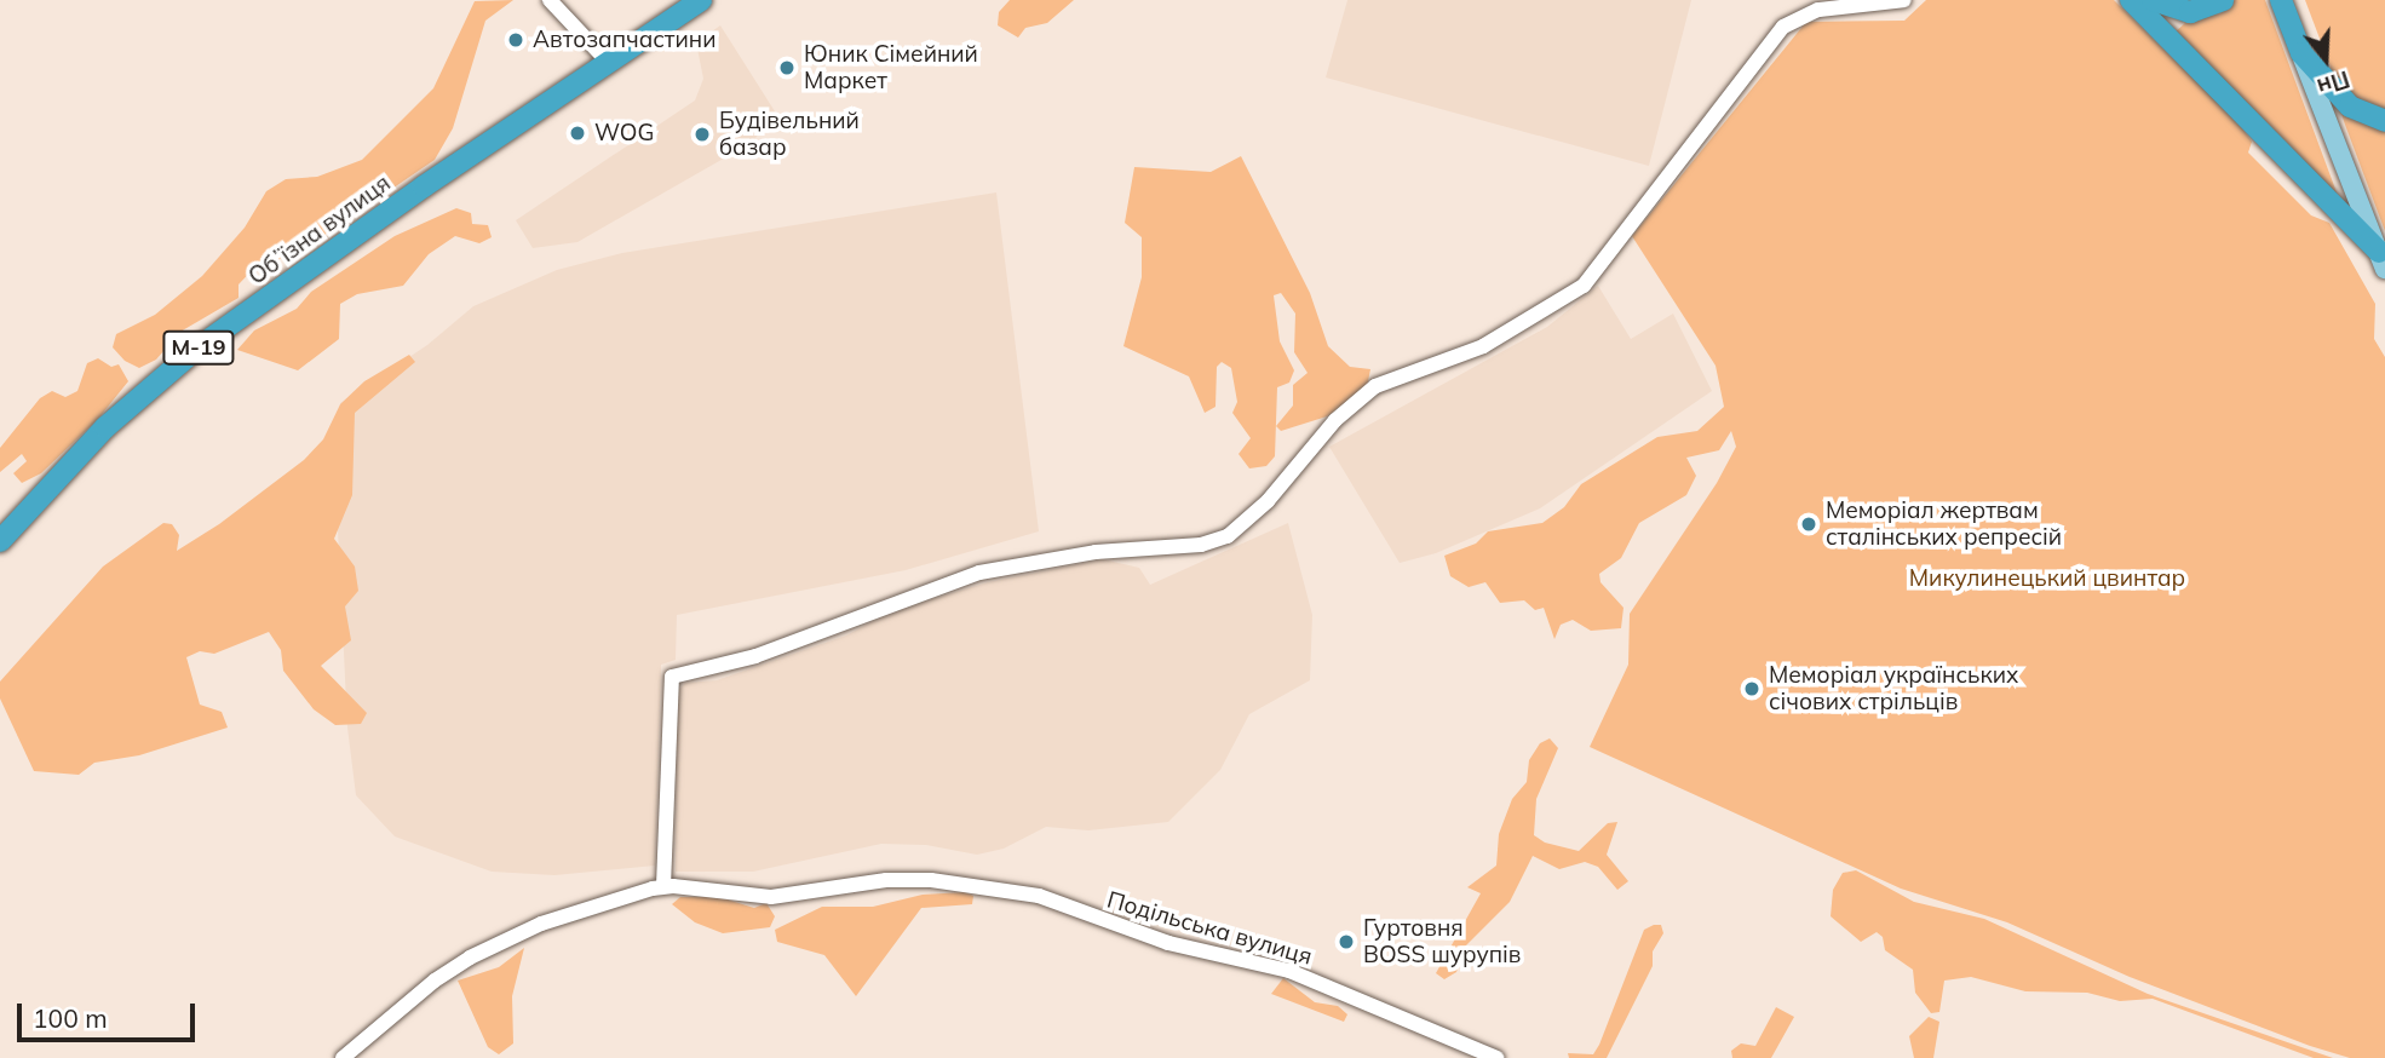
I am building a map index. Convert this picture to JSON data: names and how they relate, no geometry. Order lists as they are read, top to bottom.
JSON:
{
  "streets": {
    "highway": ["Обʼїзна вулиця", "М-19"],
    "street": ["Подільська вулиця"]
  },
  "parks": ["Микулинецький цвинтар"],
  "places": [
    "Автозапчастини",
    "Юник Сімейний Маркет",
    "WOG",
    "Будівельний базар",
    "Меморіал жертвам сталінських репресій",
    "Меморіал українських січових стрільців",
    "Гуртовня BOSS шурупів"
  ],
  "scale_bar": "100 m",
  "north": "bottom"
}
